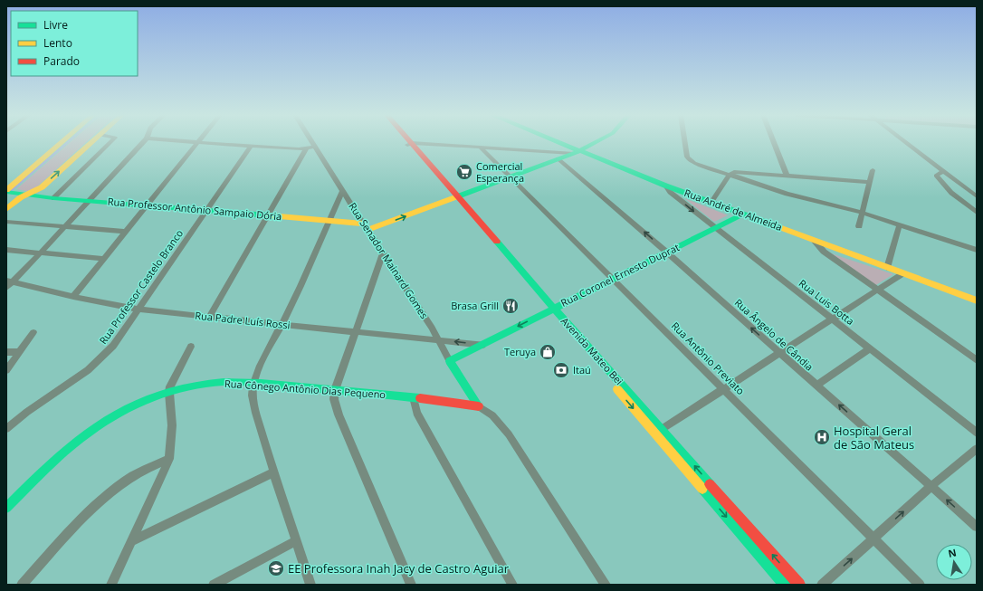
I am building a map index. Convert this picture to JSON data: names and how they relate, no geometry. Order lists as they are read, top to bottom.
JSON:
{
  "streets": {
    "main road": [
      "Rua Professor Antônio Sampaio Dória",
      "Rua André de Almeida",
      "Rua Senador Mainard Gomes",
      "Rua Coronel Ernesto Duprat",
      "Avenida Mateo Bei",
      "Rua Cônego Antônio Dias Pequeno"
    ],
    "street": [
      "Rua Professor Castelo Branco",
      "Rua Luis Botta",
      "Rua Padre Luís Rossi",
      "Rua Ângelo de Cândia",
      "Rua Antônio Previato"
    ]
  },
  "crossings": [
    ["Rua Professor Antônio Sampaio Dória", "Rua Senador Mainard Gomes"],
    ["Rua Professor Antônio Sampaio Dória", "Rua Professor Castelo Branco"],
    ["Rua André de Almeida", "Rua Coronel Ernesto Duprat"],
    ["Rua André de Almeida", "Rua Luis Botta"],
    ["Rua Senador Mainard Gomes", "Rua Padre Luís Rossi"],
    ["Rua Senador Mainard Gomes", "Rua Cônego Antônio Dias Pequeno"],
    ["Rua Coronel Ernesto Duprat", "Rua Luis Botta"],
    ["Rua Coronel Ernesto Duprat", "Rua Padre Luís Rossi"],
    ["Rua Coronel Ernesto Duprat", "Rua Ângelo de Cândia"],
    ["Rua Coronel Ernesto Duprat", "Avenida Mateo Bei"],
    ["Rua Coronel Ernesto Duprat", "Rua Antônio Previato"],
    ["Rua Professor Castelo Branco", "Rua Padre Luís Rossi"]
  ],
  "one_way": ["Rua Ângelo de Cândia"],
  "places": {
    "supermarket": ["Comercial Esperança"],
    "restaurant": ["Brasa Grill"],
    "shop": ["Teruya"],
    "bank": ["Itaú"],
    "hospital": ["Hospital Geral de São Mateus"],
    "school or university": ["EE Professora Inah Jacy de Castro Aguiar"]
  },
  "legend": ["Livre", "Lento", "Parado"],
  "north": "top"
}
